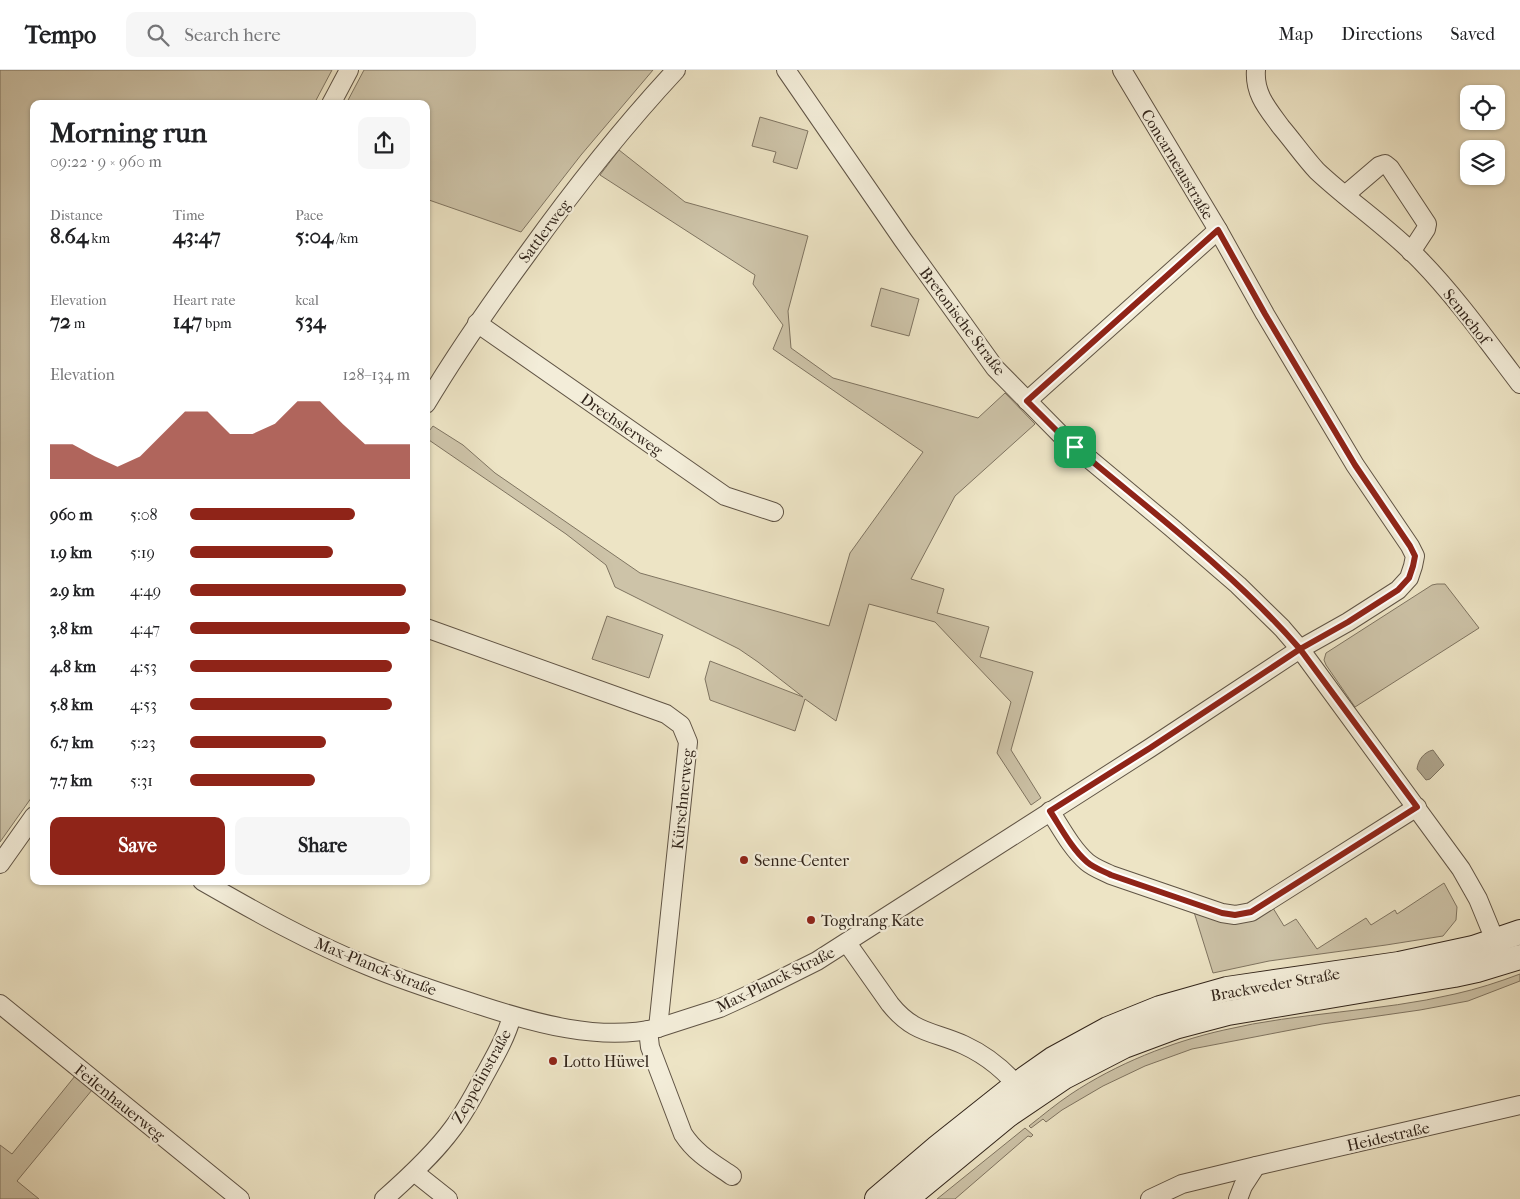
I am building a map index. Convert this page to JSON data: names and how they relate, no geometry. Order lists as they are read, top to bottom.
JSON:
{
  "streets": {
    "main road": ["Brackweder Straße"],
    "street": [
      "Concarneaustraße",
      "Sattlerweg",
      "Sennehof",
      "Bretonische Straße",
      "Drechslerweg",
      "Kürschnerweg",
      "Max-Planck-Straße",
      "Zeppelinstraße",
      "Feilenhauerweg",
      "Heidestraße"
    ]
  },
  "crossings": [
    ["Concarneaustraße", "Max-Planck-Straße"],
    ["Sattlerweg", "Drechslerweg"],
    ["Bretonische Straße", "Max-Planck-Straße"],
    ["Bretonische Straße", "Brackweder Straße"],
    ["Kürschnerweg", "Max-Planck-Straße"],
    ["Max-Planck-Straße", "Zeppelinstraße"]
  ],
  "places": ["Senne-Center", "Togdrang Kate", "Lotto Hüwel"],
  "page": {
    "header": "Tempo",
    "search": "Search here",
    "nav": ["Map", "Directions", "Saved"],
    "heading": ["Morning run", "09:22 · 9 × 960 m"],
    "stats": [
      ["Distance", "8.64 km"],
      ["Time", "43:47"],
      ["Pace", "5:04 /km"],
      ["Elevation", "72 m"],
      ["Heart rate", "147 bpm"],
      ["kcal", "534"]
    ],
    "chart": ["Elevation", "128–134 m"],
    "list": [
      {
        "name": "960 m",
        "note": "5:08"
      },
      {
        "name": "1.9 km",
        "note": "5:19"
      },
      {
        "name": "2.9 km",
        "note": "4:49"
      },
      {
        "name": "3.8 km",
        "note": "4:47"
      },
      {
        "name": "4.8 km",
        "note": "4:53"
      },
      {
        "name": "5.8 km",
        "note": "4:53"
      },
      {
        "name": "6.7 km",
        "note": "5:23"
      },
      {
        "name": "7.7 km",
        "note": "5:31"
      }
    ],
    "buttons": ["Save", "Share"]
  }
}
